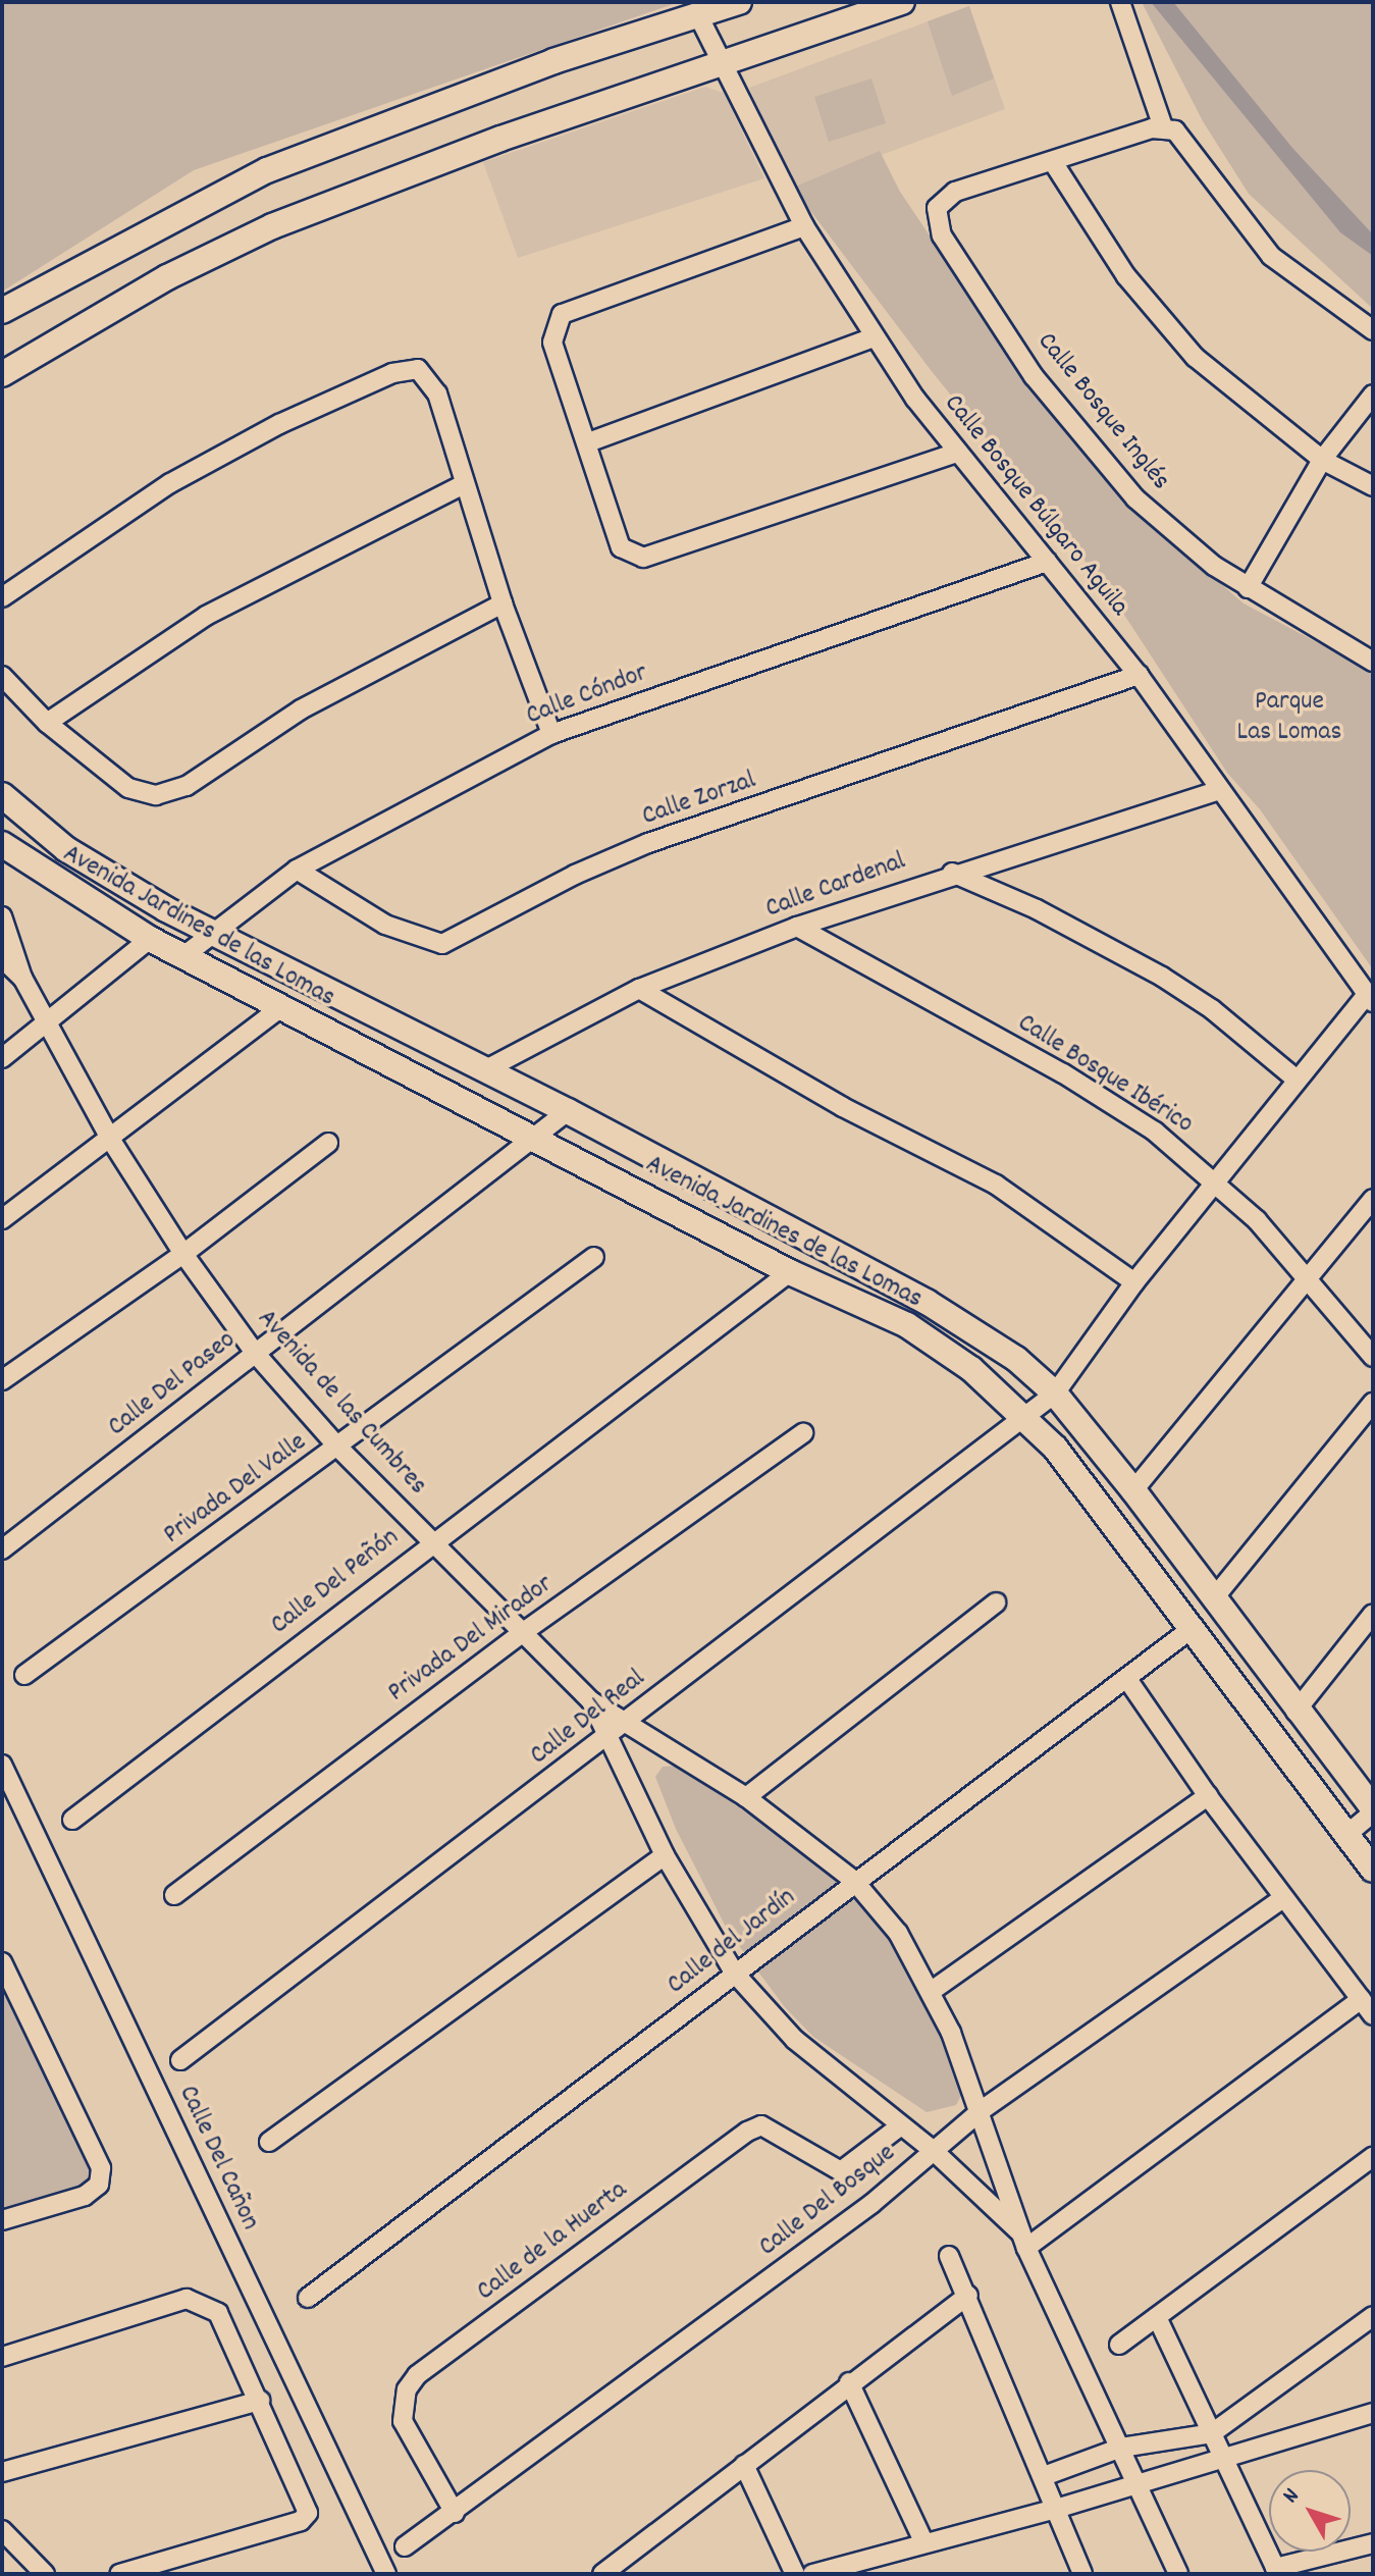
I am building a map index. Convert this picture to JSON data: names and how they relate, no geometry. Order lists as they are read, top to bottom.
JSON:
{
  "streets": {
    "street": [
      "Calle Bosque Inglés",
      "Calle Bosque Búlgaro Aguila",
      "Calle Cóndor",
      "Calle Zorzal",
      "Calle Cardenal",
      "Avenida Jardines de las Lomas",
      "Calle Bosque Ibérico",
      "Calle Del Paseo",
      "Avenida de las Cumbres",
      "Privada Del Valle",
      "Calle Del Peñón",
      "Privada Del Mirador",
      "Calle Del Real",
      "Calle del Jardín",
      "Calle Del Cañon",
      "Calle Del Bosque",
      "Calle de la Huerta"
    ]
  },
  "crossings": [
    ["Calle Bosque Búlgaro Aguila", "Calle Cóndor"],
    ["Calle Bosque Búlgaro Aguila", "Calle Zorzal"],
    ["Calle Bosque Búlgaro Aguila", "Calle Cardenal"],
    ["Calle Bosque Búlgaro Aguila", "Calle Del Real"],
    ["Calle Cóndor", "Calle Zorzal"],
    ["Calle Cóndor", "Avenida Jardines de las Lomas"],
    ["Calle Cardenal", "Avenida Jardines de las Lomas"],
    ["Calle Cardenal", "Calle Bosque Ibérico"],
    ["Avenida Jardines de las Lomas", "Calle Del Paseo"],
    ["Avenida Jardines de las Lomas", "Calle Del Peñón"],
    ["Avenida Jardines de las Lomas", "Calle Del Real"],
    ["Avenida Jardines de las Lomas", "Calle del Jardín"],
    ["Calle Bosque Ibérico", "Calle Del Real"],
    ["Calle Del Paseo", "Avenida de las Cumbres"],
    ["Avenida de las Cumbres", "Privada Del Valle"],
    ["Avenida de las Cumbres", "Calle Del Peñón"],
    ["Avenida de las Cumbres", "Privada Del Mirador"],
    ["Avenida de las Cumbres", "Calle Del Real"],
    ["Avenida de las Cumbres", "Calle del Jardín"],
    ["Avenida de las Cumbres", "Calle Del Bosque"],
    ["Avenida de las Cumbres", "Calle de la Huerta"],
    ["Calle Del Bosque", "Calle de la Huerta"]
  ],
  "parks": ["Parque Las Lomas"],
  "north": "top left"
}
